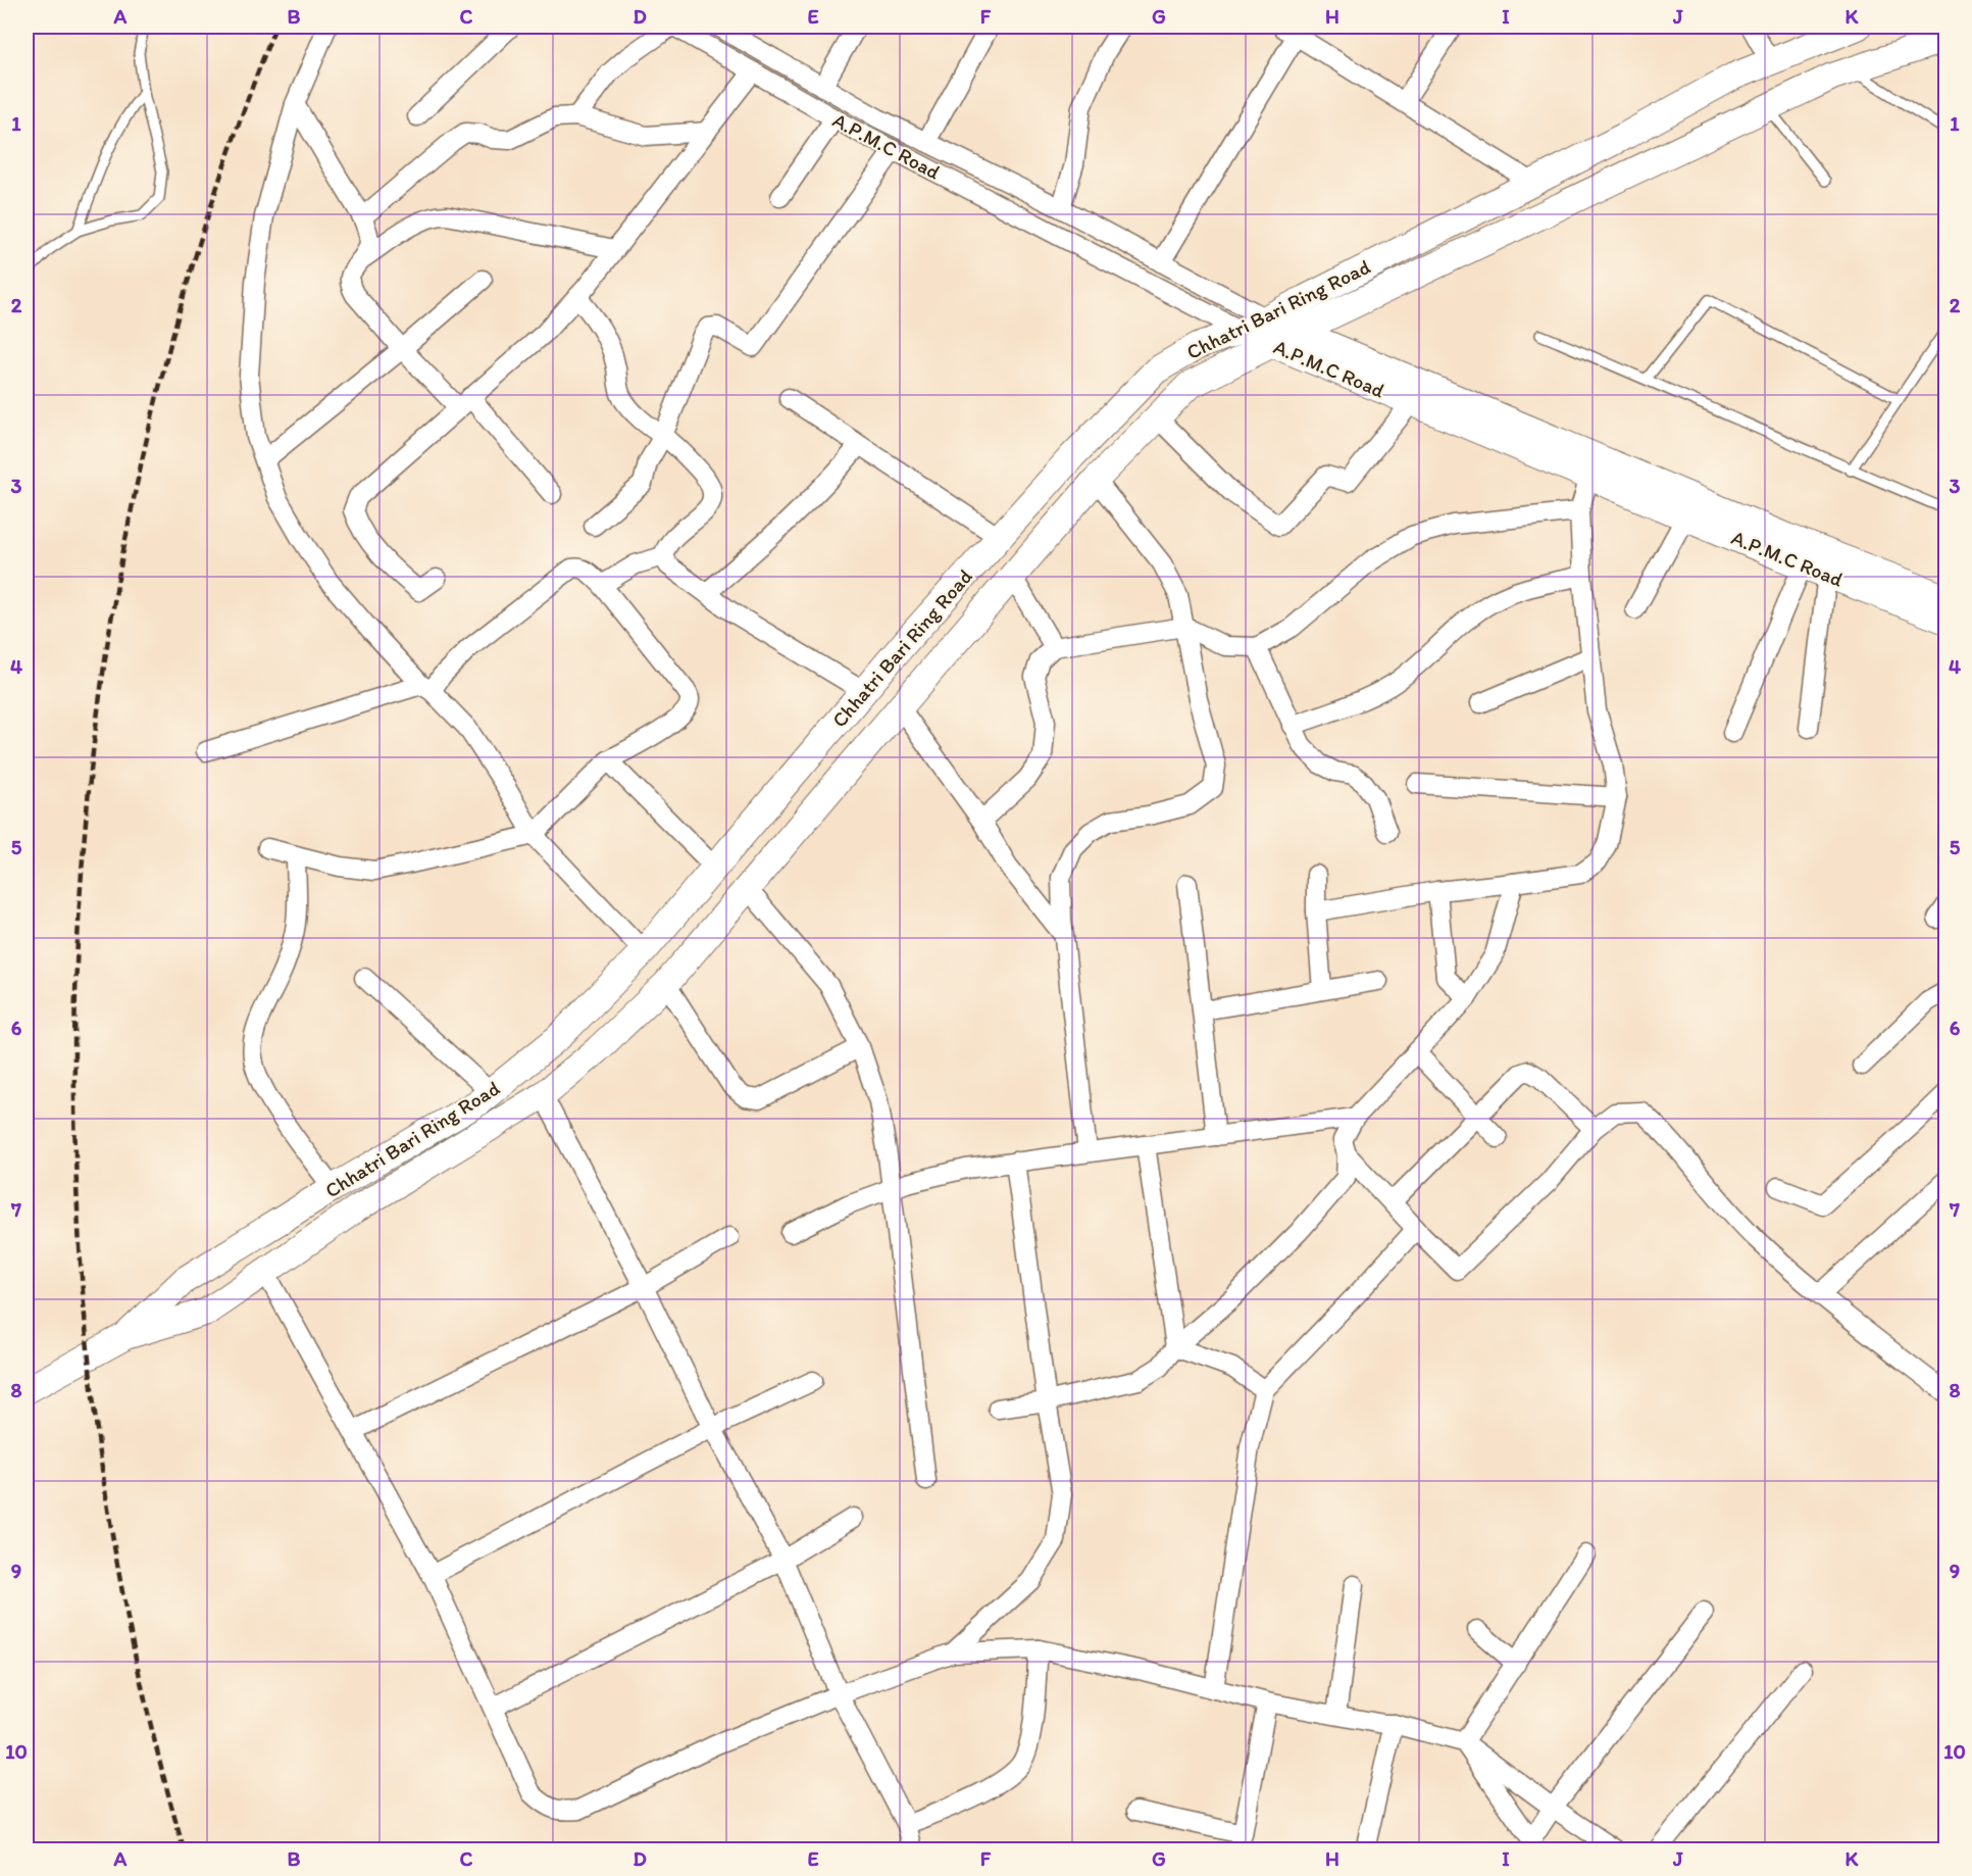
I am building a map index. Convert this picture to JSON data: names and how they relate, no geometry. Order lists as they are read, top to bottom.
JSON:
{
  "streets": {
    "main road": ["A.P.M.C Road", "Chhatri Bari Ring Road"]
  },
  "crossings": [
    ["A.P.M.C Road", "Chhatri Bari Ring Road"]
  ],
  "grid": {
    "columns": [
      "A",
      "B",
      "C",
      "D",
      "E",
      "F",
      "G",
      "H",
      "I",
      "J",
      "K"
    ],
    "rows": [
      "1",
      "2",
      "3",
      "4",
      "5",
      "6",
      "7",
      "8",
      "9",
      "10"
    ]
  }
}
